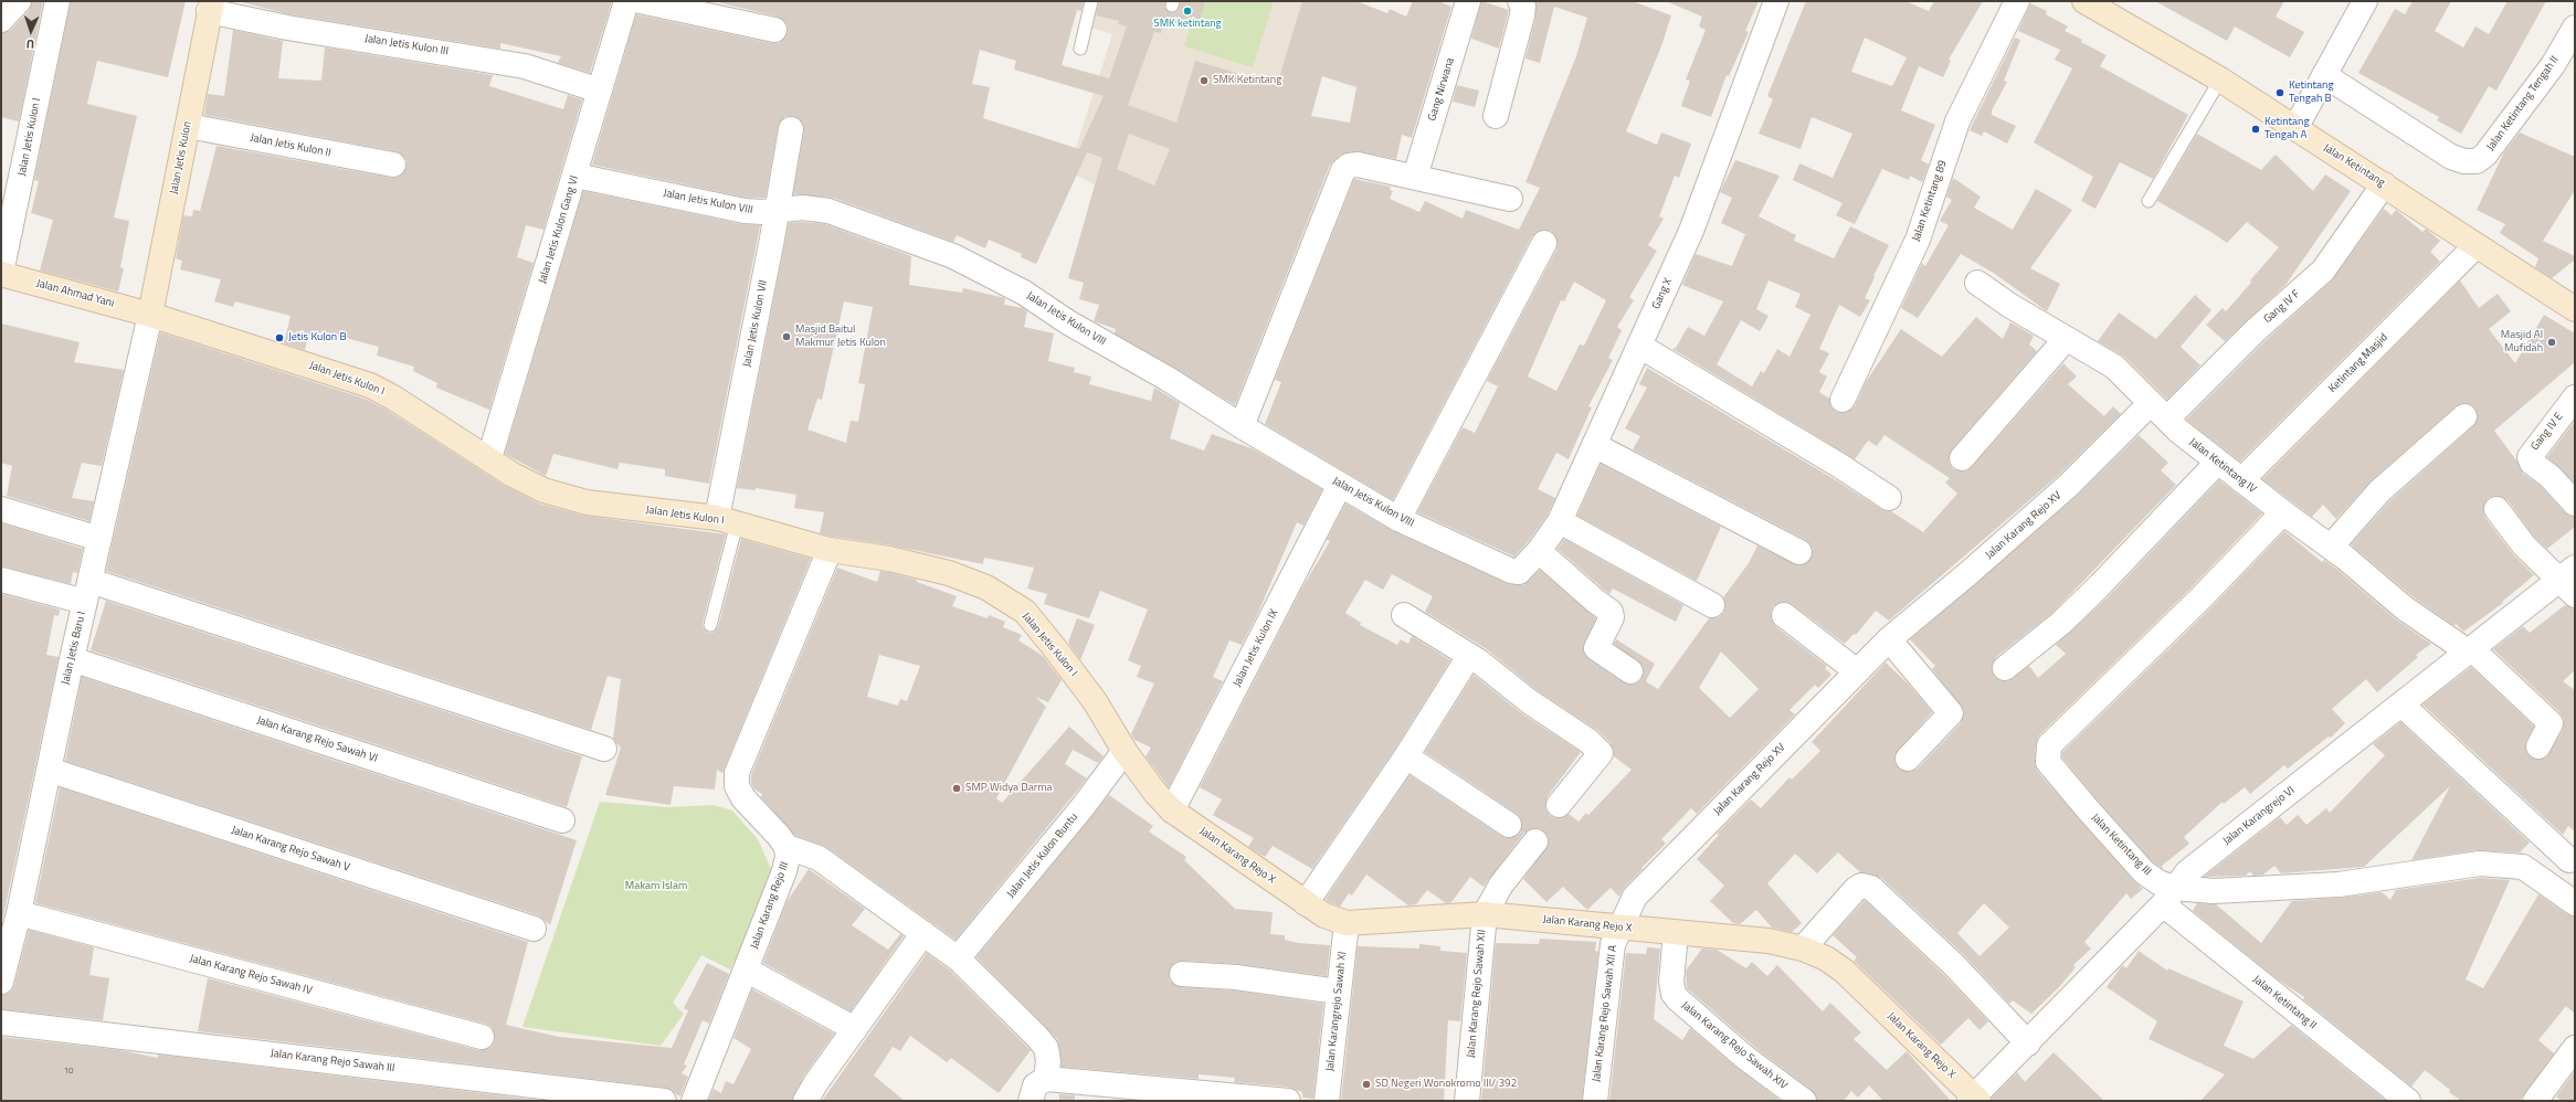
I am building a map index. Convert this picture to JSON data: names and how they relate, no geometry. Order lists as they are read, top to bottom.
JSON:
{
  "streets": {
    "street": [
      "Jalan Jetis Kulon III",
      "Gang Nirwana",
      "Jalan Ketintang Tengah II",
      "Jalan Jetis Kulon I",
      "Jalan Jetis Kulon II",
      "Jalan Jetis Kulon",
      "Jalan Ketintang",
      "Jalan Ketintang 89",
      "Jalan Jetis Kulon VIII",
      "Jalan Jetis Kulon Gang VI",
      "Jalan Ahmad Yani",
      "Gang X",
      "Gang IV F",
      "Jalan Jetis Kulon VII",
      "Ketintang Masjid",
      "Gang IV E",
      "Jalan Ketintang IV",
      "Jalan Karang Rejo XV",
      "Jalan Jetis Baru I",
      "Jalan Jetis Kulon IX",
      "Jalan Karang Rejo Sawah VI",
      "Jalan Karangrejo VI",
      "Jalan Ketintang III",
      "Jalan Karang Rejo Sawah V",
      "Jalan Jetis Kulon Buntu",
      "Jalan Karang Rejo X",
      "Jalan Karang Rejo III",
      "Jalan Karang Rejo Sawah IV",
      "Jalan Karang Rejo Sawah XII",
      "Jalan Ketintang II",
      "Jalan Karangrejo Sawah XI",
      "Jalan Karang Rejo Sawah XII A",
      "Jalan Karang Rejo Sawah XIV",
      "Jalan Karang Rejo Sawah III"
    ]
  },
  "crossings": [
    ["Jalan Jetis Kulon III", "Jalan Jetis Kulon"],
    ["Jalan Jetis Kulon III", "Jalan Jetis Kulon Gang VI"],
    ["Jalan Jetis Kulon I", "Jalan Jetis Kulon"],
    ["Jalan Jetis Kulon I", "Jalan Jetis Kulon Gang VI"],
    ["Jalan Jetis Kulon I", "Jalan Ahmad Yani"],
    ["Jalan Jetis Kulon I", "Jalan Jetis Kulon VII"],
    ["Jalan Jetis Kulon I", "Jalan Jetis Baru I"],
    ["Jalan Jetis Kulon I", "Jalan Jetis Kulon IX"],
    ["Jalan Jetis Kulon I", "Jalan Jetis Kulon Buntu"],
    ["Jalan Jetis Kulon I", "Jalan Karang Rejo X"],
    ["Jalan Jetis Kulon I", "Jalan Karang Rejo III"],
    ["Jalan Jetis Kulon II", "Jalan Jetis Kulon"],
    ["Jalan Jetis Kulon", "Jalan Ahmad Yani"],
    ["Jalan Jetis Kulon", "Jalan Jetis Baru I"],
    ["Jalan Ketintang", "Gang IV F"],
    ["Jalan Ketintang", "Ketintang Masjid"],
    ["Jalan Jetis Kulon VIII", "Jalan Jetis Kulon Gang VI"],
    ["Jalan Jetis Kulon VIII", "Gang X"],
    ["Jalan Jetis Kulon VIII", "Jalan Jetis Kulon VII"],
    ["Jalan Jetis Kulon VIII", "Jalan Jetis Kulon IX"],
    ["Jalan Ahmad Yani", "Jalan Jetis Baru I"],
    ["Gang IV F", "Jalan Ketintang IV"],
    ["Ketintang Masjid", "Jalan Ketintang IV"],
    ["Jalan Ketintang IV", "Jalan Karang Rejo XV"],
    ["Jalan Ketintang IV", "Jalan Karangrejo VI"],
    ["Jalan Ketintang IV", "Jalan Ketintang III"],
    ["Jalan Karang Rejo XV", "Jalan Karang Rejo X"],
    ["Jalan Karang Rejo XV", "Jalan Karang Rejo Sawah XII A"],
    ["Jalan Jetis Baru I", "Jalan Karang Rejo Sawah VI"],
    ["Jalan Jetis Baru I", "Jalan Karang Rejo Sawah V"],
    ["Jalan Jetis Baru I", "Jalan Karang Rejo Sawah IV"],
    ["Jalan Jetis Kulon IX", "Jalan Karang Rejo X"],
    ["Jalan Karangrejo VI", "Jalan Ketintang III"],
    ["Jalan Karangrejo VI", "Jalan Karang Rejo X"],
    ["Jalan Karangrejo VI", "Jalan Ketintang II"],
    ["Jalan Ketintang III", "Jalan Ketintang II"],
    ["Jalan Karang Rejo X", "Jalan Karang Rejo Sawah XII"],
    ["Jalan Karang Rejo X", "Jalan Karangrejo Sawah XI"],
    ["Jalan Karang Rejo X", "Jalan Karang Rejo Sawah XII A"],
    ["Jalan Karang Rejo X", "Jalan Karang Rejo Sawah XIV"]
  ],
  "parks": ["Makam Islam"],
  "places": [
    "SMK ketintang",
    "SMK Ketintang",
    "Ketintang Tengah B",
    "Ketintang Tengah A",
    "Masjid Baitul Makmur Jetis Kulon",
    "Jetis Kulon B",
    "Masjid Al Mufidah",
    "SMP Widya Darma",
    "SD Negeri Wonokromo III/ 392"
  ],
  "house_numbers": ["10"],
  "north": "bottom"
}
